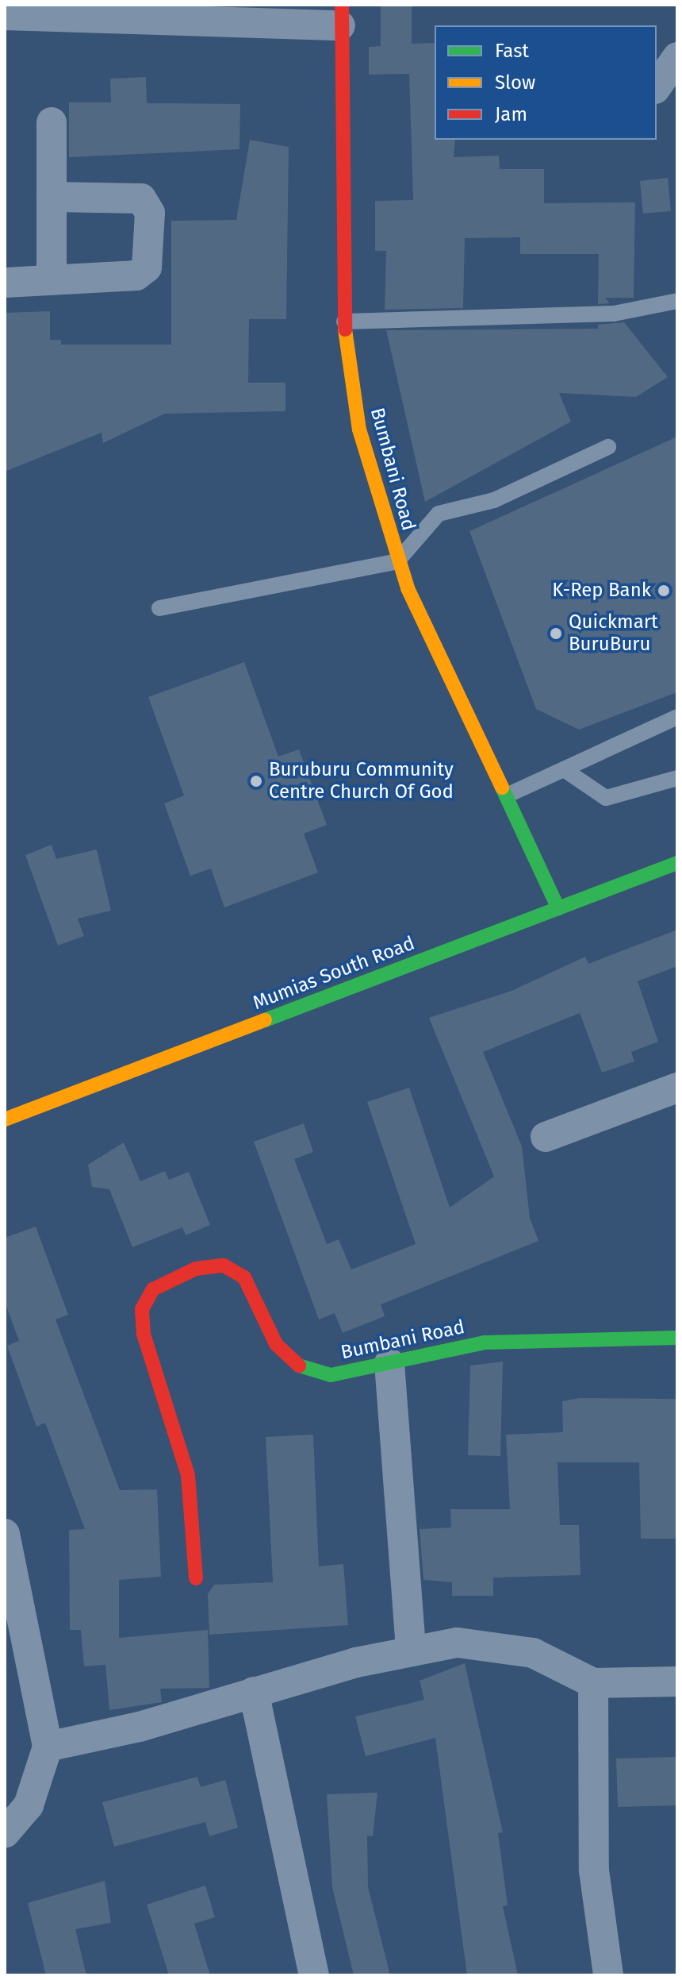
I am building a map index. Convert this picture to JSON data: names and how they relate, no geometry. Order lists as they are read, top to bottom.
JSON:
{
  "streets": {
    "street": ["Bumbani Road", "Mumias South Road"]
  },
  "crossings": [
    ["Bumbani Road", "Mumias South Road"]
  ],
  "places": ["K-Rep Bank", "Quickmart BuruBuru", "Buruburu Community Centre Church Of God"],
  "legend": ["Fast", "Slow", "Jam"]
}
